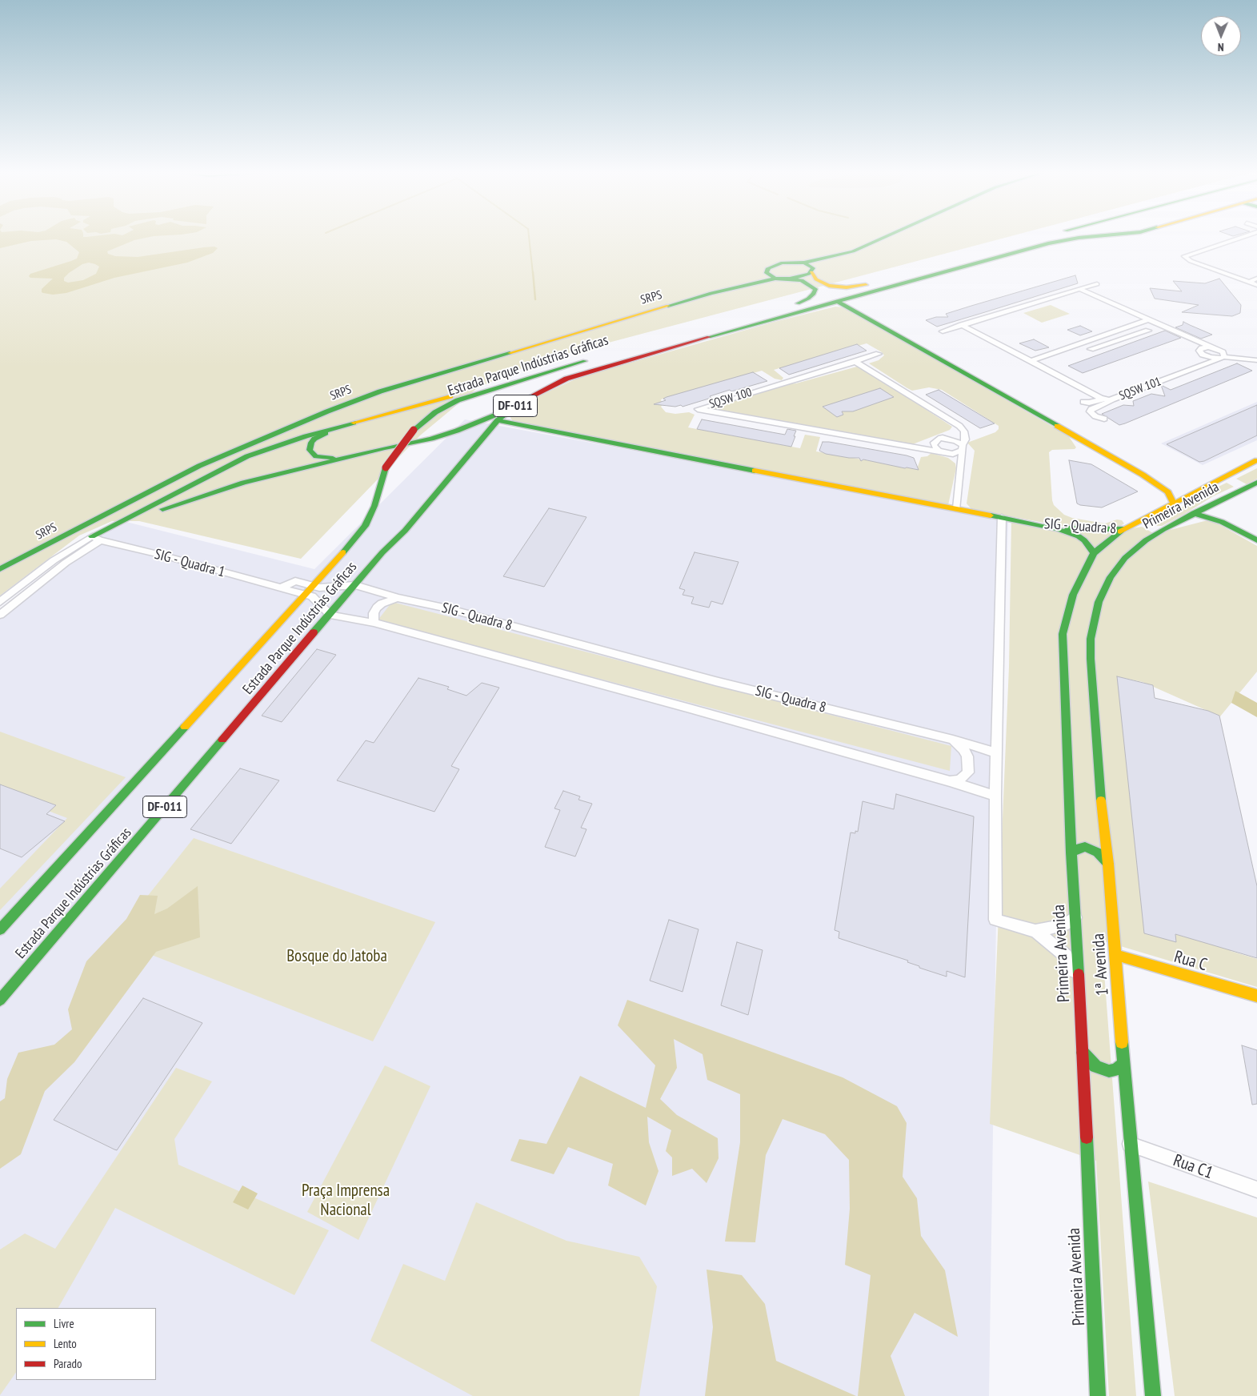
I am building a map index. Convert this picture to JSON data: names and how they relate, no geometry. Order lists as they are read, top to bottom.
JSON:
{
  "streets": {
    "main road": [
      "SRPS",
      "Estrada Parque Indústrias Gráficas",
      "DF-011",
      "Primeira Avenida",
      "SIG - Quadra 8",
      "Rua C",
      "1ª Avenida"
    ],
    "street": [
      "SQSW 101",
      "SQSW 100",
      "SIG - Quadra 1",
      "Rua C1"
    ]
  },
  "crossings": [
    ["Estrada Parque Indústrias Gráficas", "SIG - Quadra 8"],
    ["Estrada Parque Indústrias Gráficas", "SIG - Quadra 1"],
    ["Primeira Avenida", "SIG - Quadra 8"],
    ["Primeira Avenida", "1ª Avenida"],
    ["Rua C", "1ª Avenida"]
  ],
  "parks": ["Bosque do Jatoba", "Praça Imprensa Nacional"],
  "legend": ["Livre", "Lento", "Parado"],
  "north": "bottom"
}
